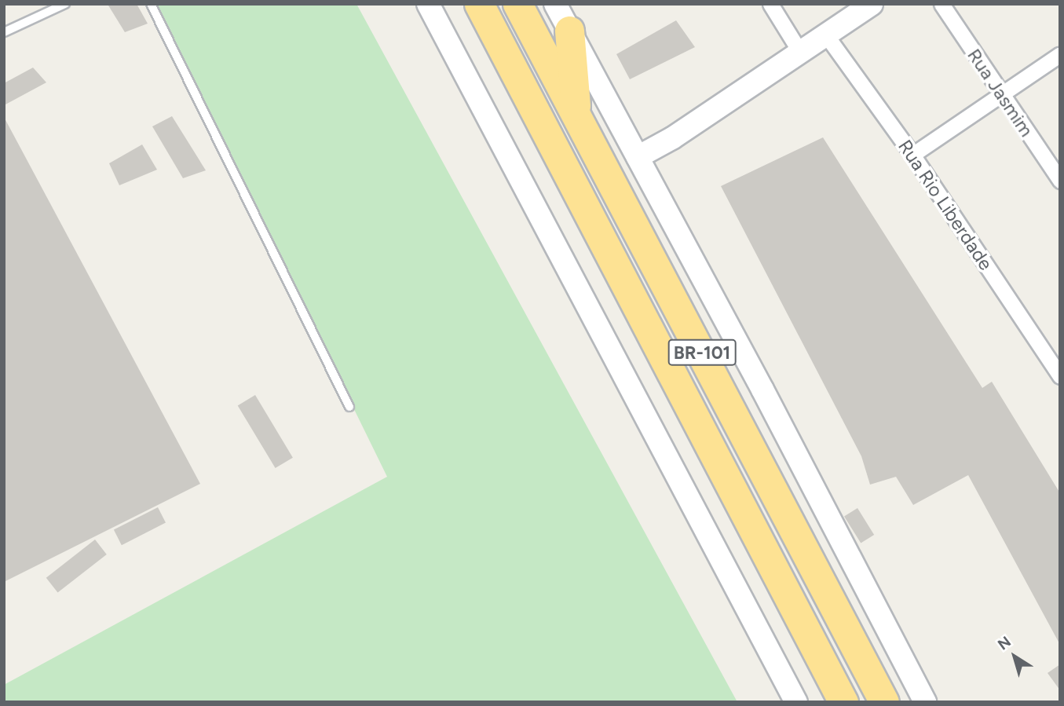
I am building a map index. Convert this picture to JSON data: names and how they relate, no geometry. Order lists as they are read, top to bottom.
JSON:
{
  "streets": {
    "highway": ["BR-101"],
    "street": ["Rua Jasmim", "Rua Rio Liberdade"]
  },
  "north": "top left"
}
